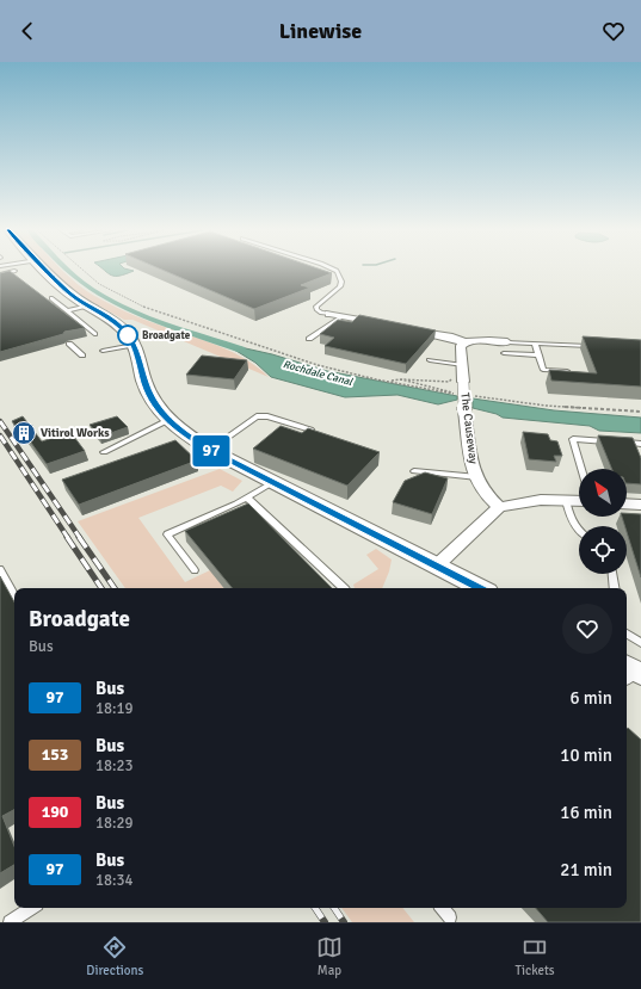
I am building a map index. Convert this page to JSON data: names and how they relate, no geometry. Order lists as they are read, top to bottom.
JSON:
{
  "streets": {
    "street": ["The Causeway"]
  },
  "water": ["Rochdale Canal"],
  "places": {
    "other": ["Broadgate"],
    "building": ["Vitirol Works"]
  },
  "lines": ["bus line 97"],
  "north": "top left",
  "page": {
    "header": "Linewise",
    "on_map": "97",
    "heading": ["Broadgate", "Bus"],
    "list": [
      {
        "mark": "97",
        "name": "Bus",
        "note": "18:19",
        "value": "6 min"
      },
      {
        "mark": "153",
        "name": "Bus",
        "note": "18:23",
        "value": "10 min"
      },
      {
        "mark": "190",
        "name": "Bus",
        "note": "18:29",
        "value": "16 min"
      },
      {
        "mark": "97",
        "name": "Bus",
        "note": "18:34",
        "value": "21 min"
      }
    ],
    "tabs": ["Directions", "Map", "Tickets"]
  }
}
